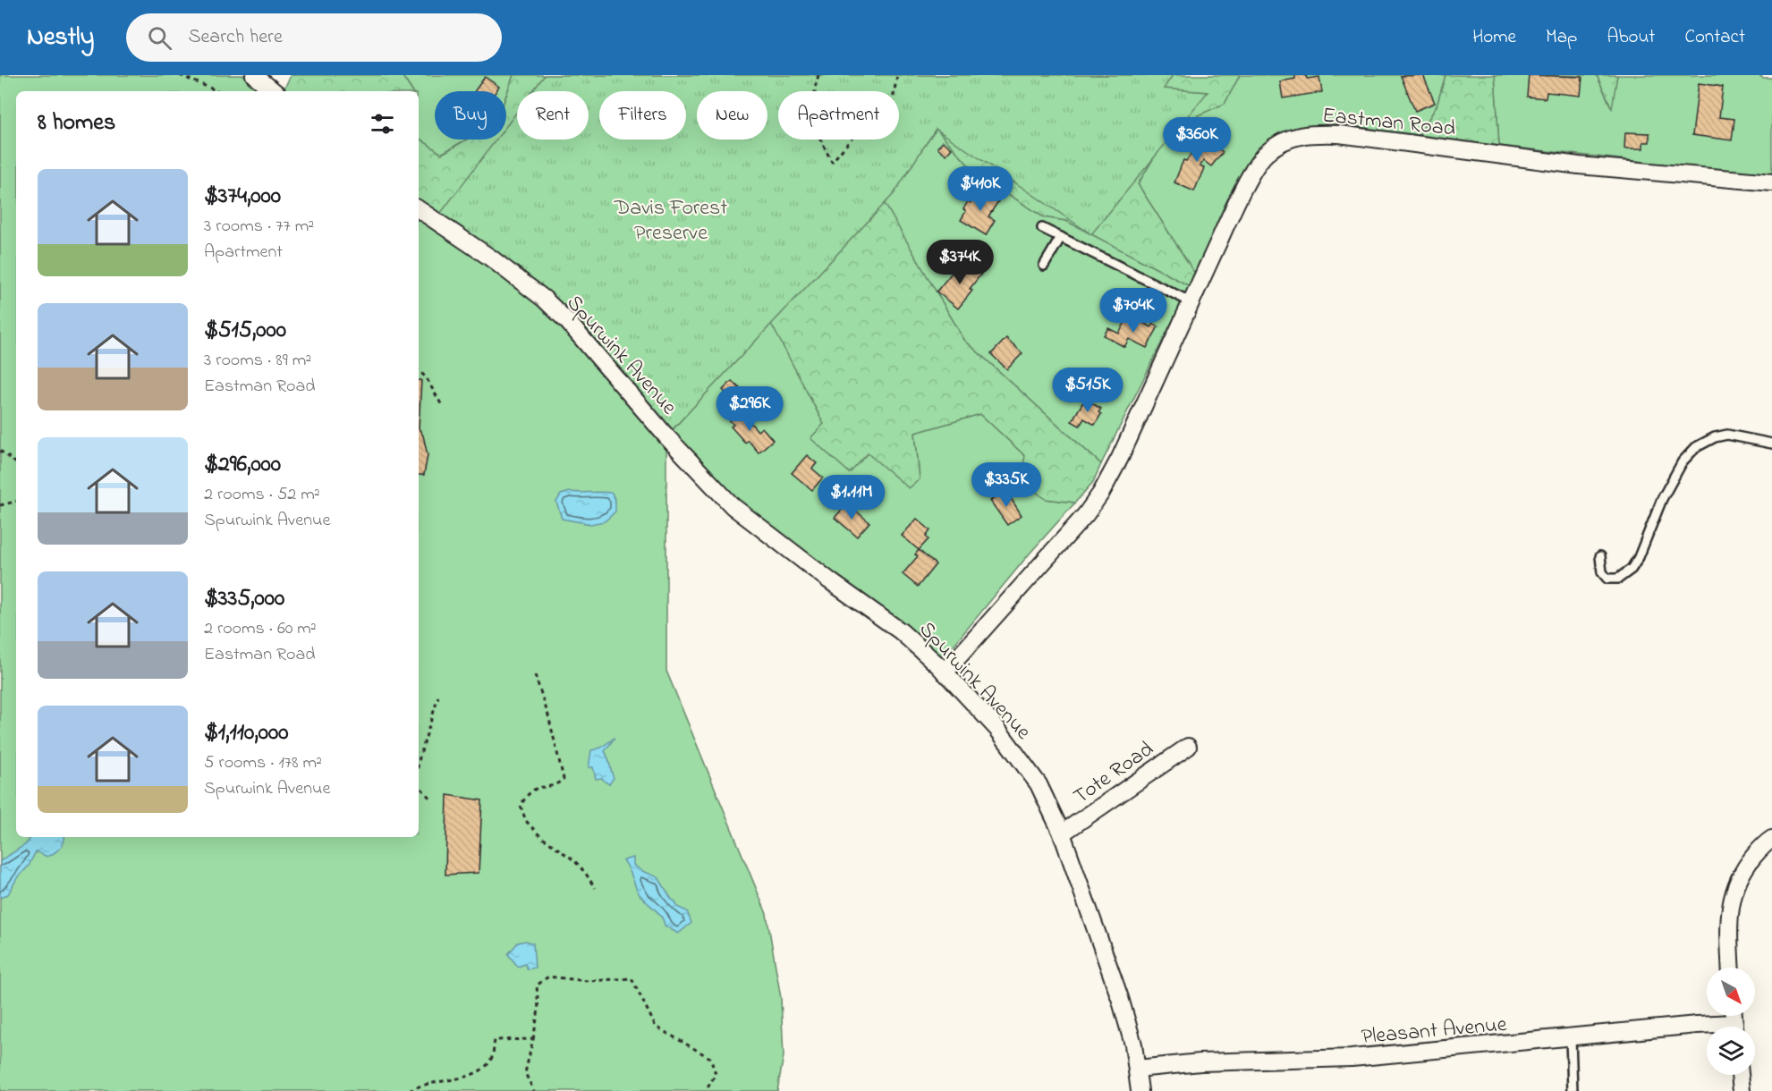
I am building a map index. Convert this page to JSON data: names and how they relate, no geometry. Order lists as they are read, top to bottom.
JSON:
{
  "streets": {
    "street": [
      "Eastman Road",
      "Spurwink Avenue",
      "Tote Road",
      "Pleasant Avenue"
    ]
  },
  "crossings": [
    ["Eastman Road", "Spurwink Avenue"],
    ["Spurwink Avenue", "Tote Road"],
    ["Spurwink Avenue", "Pleasant Avenue"]
  ],
  "parks": ["Davis Forest Preserve"],
  "north": "bottom right",
  "page": {
    "header": "Nestly",
    "search": "Search here",
    "nav": [
      "Home",
      "Map",
      "About",
      "Contact"
    ],
    "chip": [
      "Buy",
      "Rent",
      "Filters",
      "New",
      "Apartment"
    ],
    "heading": "8 homes",
    "price": [
      "$360K",
      "$410K",
      "$374K",
      "$704K",
      "$515K",
      "$296K",
      "$335K",
      "$1.11M"
    ],
    "list": [
      {
        "name": "$374,000",
        "note": "3 rooms · 77 m² · Apartment"
      },
      {
        "name": "$515,000",
        "note": "3 rooms · 89 m² · Eastman Road"
      },
      {
        "name": "$296,000",
        "note": "2 rooms · 52 m² · Spurwink Avenue"
      },
      {
        "name": "$335,000",
        "note": "2 rooms · 60 m² · Eastman Road"
      },
      {
        "name": "$1,110,000",
        "note": "5 rooms · 178 m² · Spurwink Avenue"
      }
    ]
  }
}
